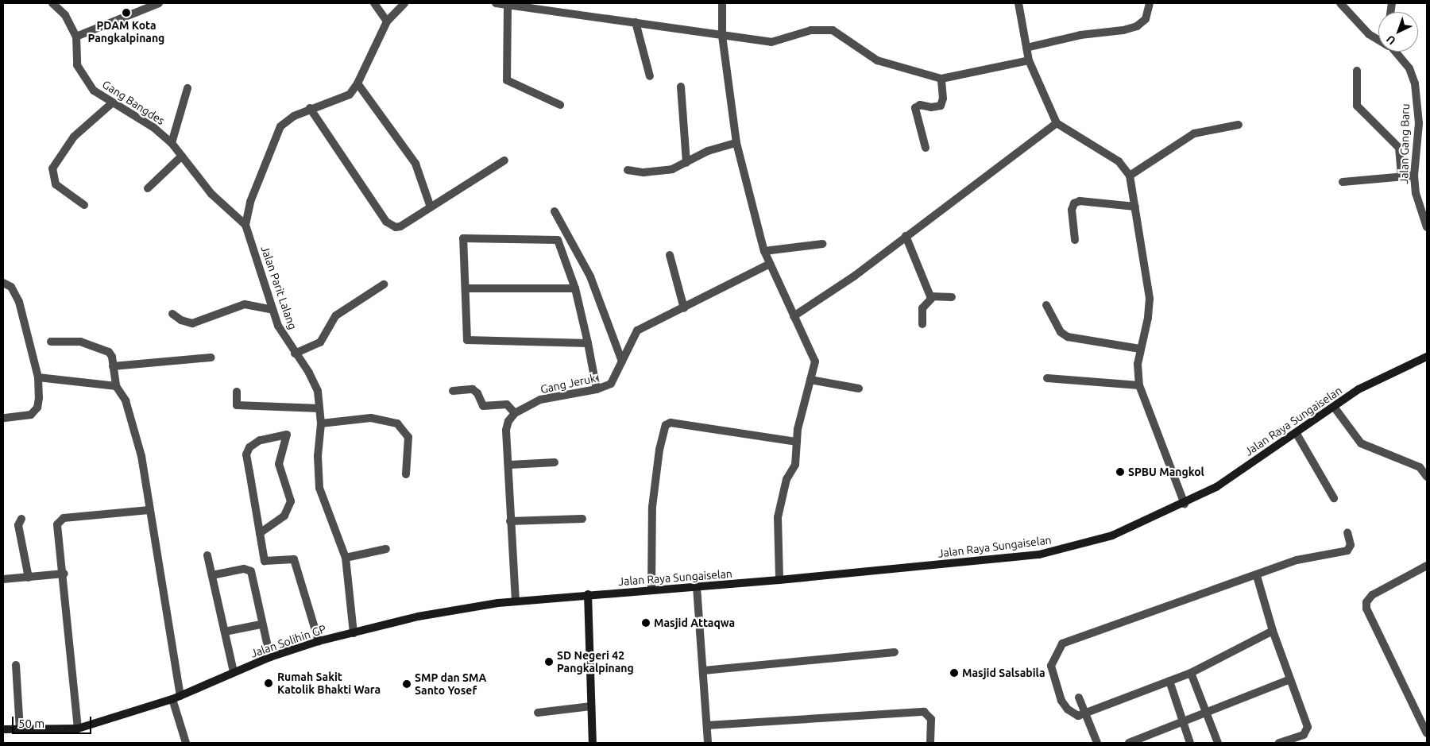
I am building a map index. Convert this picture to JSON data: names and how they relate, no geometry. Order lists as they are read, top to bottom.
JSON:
{
  "streets": {
    "main road": ["Jalan Raya Sungaiselan", "Jalan Solihin GP"],
    "street": [
      "Gang Bangdes",
      "Jalan Gang Baru",
      "Jalan Parit Lalang",
      "Gang Jeruk"
    ]
  },
  "crossings": [
    ["Gang Bangdes", "Jalan Parit Lalang"],
    ["Jalan Parit Lalang", "Jalan Solihin GP"],
    ["Jalan Raya Sungaiselan", "Jalan Solihin GP"]
  ],
  "places": [
    "PDAM Kota Pangkalpinang",
    "SPBU Mangkol",
    "Masjid Attaqwa",
    "SD Negeri 42 Pangkalpinang",
    "Masjid Salsabila",
    "Rumah Sakit Katolik Bhakti Wara",
    "SMP dan SMA Santo Yosef"
  ],
  "scale_bar": "50 m",
  "north": "bottom left"
}
